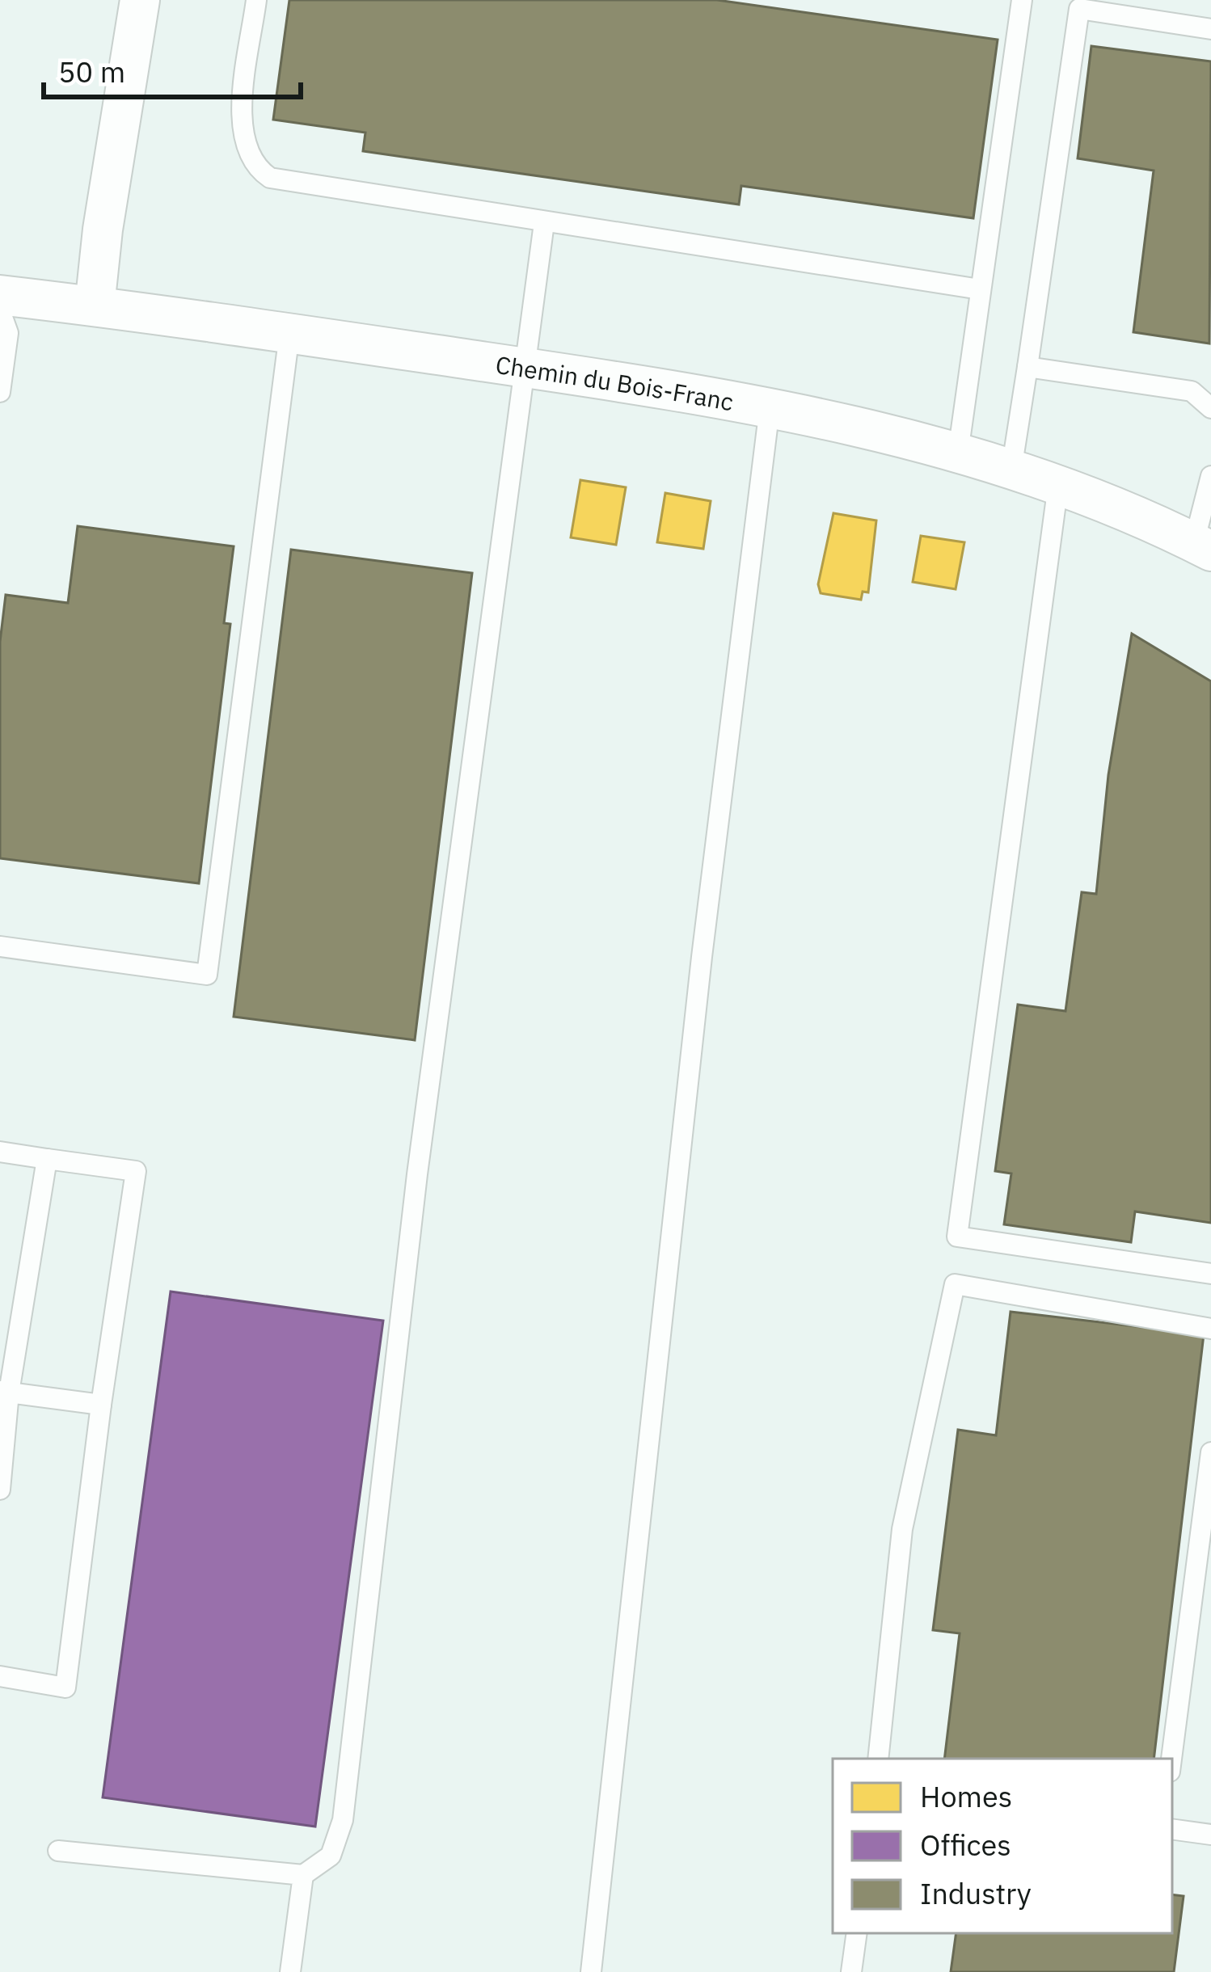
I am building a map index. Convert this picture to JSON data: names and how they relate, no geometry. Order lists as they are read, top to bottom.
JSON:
{
  "streets": {
    "street": ["Chemin du Bois-Franc"]
  },
  "legend": ["Homes", "Offices", "Industry"],
  "scale_bar": "50 m"
}
